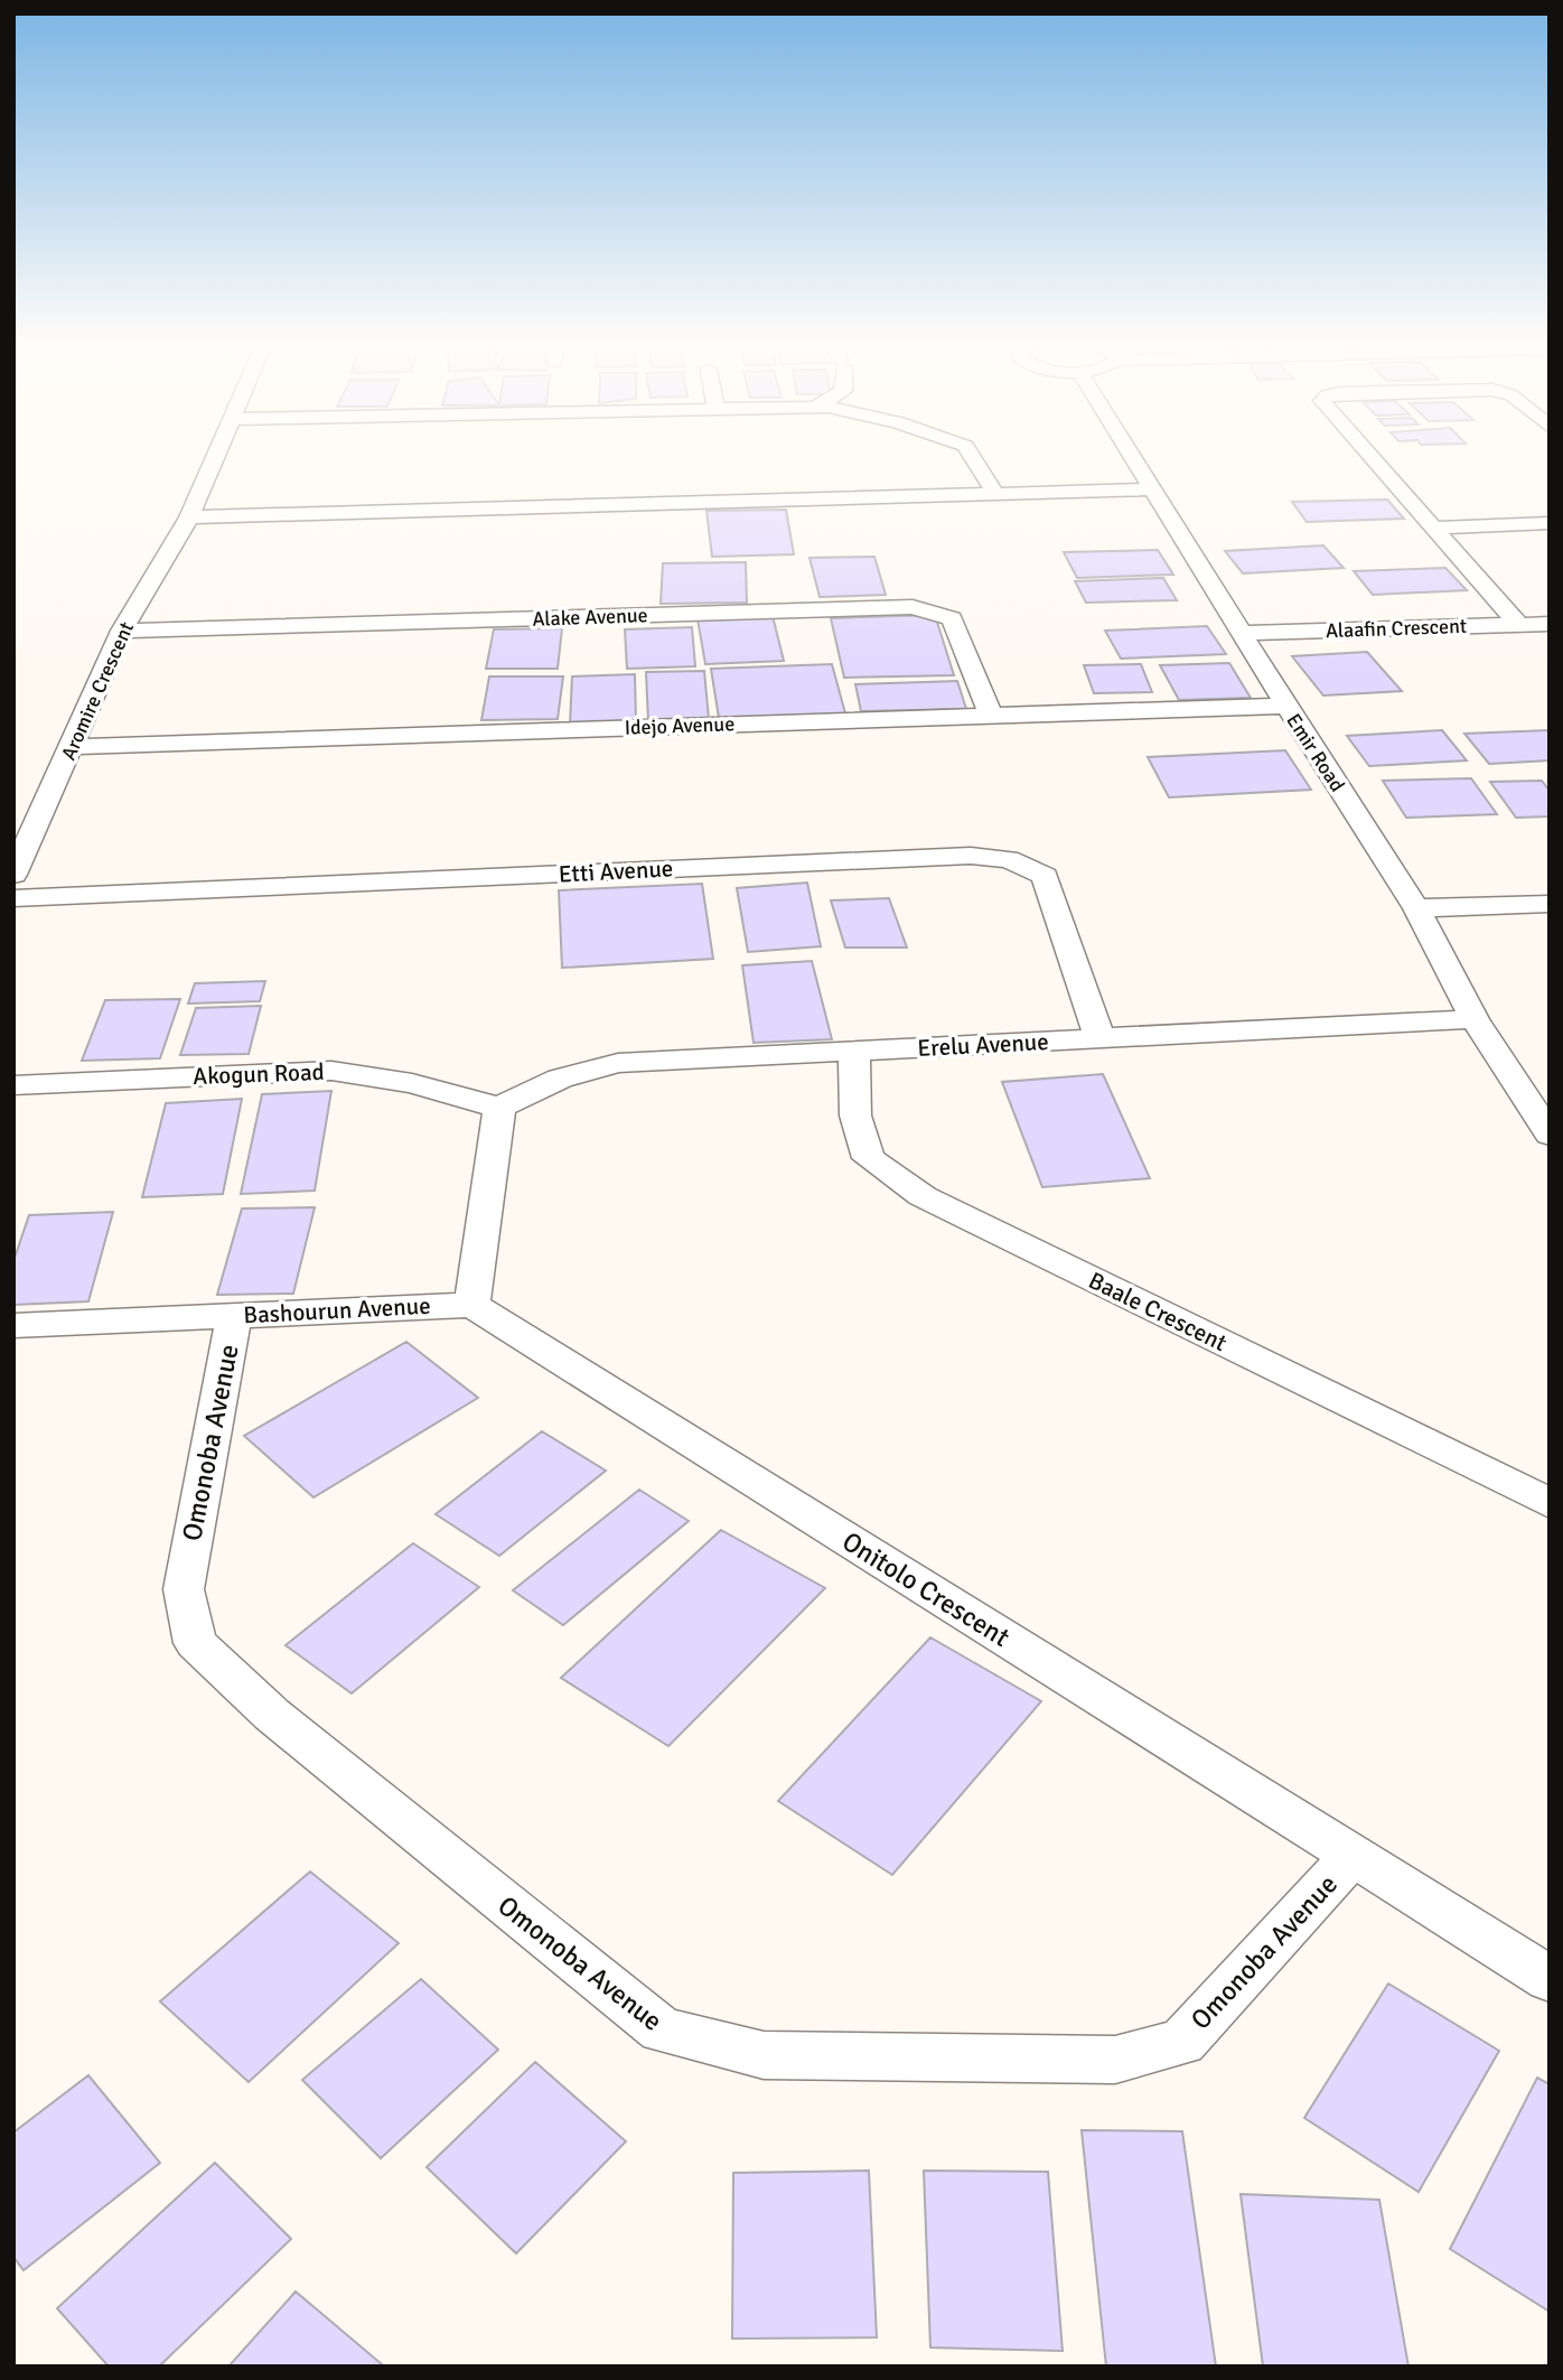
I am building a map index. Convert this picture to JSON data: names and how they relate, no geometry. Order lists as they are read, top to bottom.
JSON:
{
  "streets": {
    "street": [
      "Alake Avenue",
      "Alaafin Crescent",
      "Aromire Crescent",
      "Idejo Avenue",
      "Emir Road",
      "Etti Avenue",
      "Erelu Avenue",
      "Akogun Road",
      "Bashourun Avenue",
      "Baale Crescent",
      "Omonoba Avenue",
      "Onitolo Crescent"
    ]
  },
  "crossings": [
    ["Alake Avenue", "Aromire Crescent"],
    ["Alake Avenue", "Idejo Avenue"],
    ["Alaafin Crescent", "Emir Road"],
    ["Aromire Crescent", "Idejo Avenue"],
    ["Idejo Avenue", "Emir Road"],
    ["Emir Road", "Erelu Avenue"],
    ["Etti Avenue", "Erelu Avenue"],
    ["Erelu Avenue", "Akogun Road"],
    ["Erelu Avenue", "Baale Crescent"],
    ["Bashourun Avenue", "Omonoba Avenue"],
    ["Bashourun Avenue", "Onitolo Crescent"],
    ["Omonoba Avenue", "Onitolo Crescent"]
  ]
}
